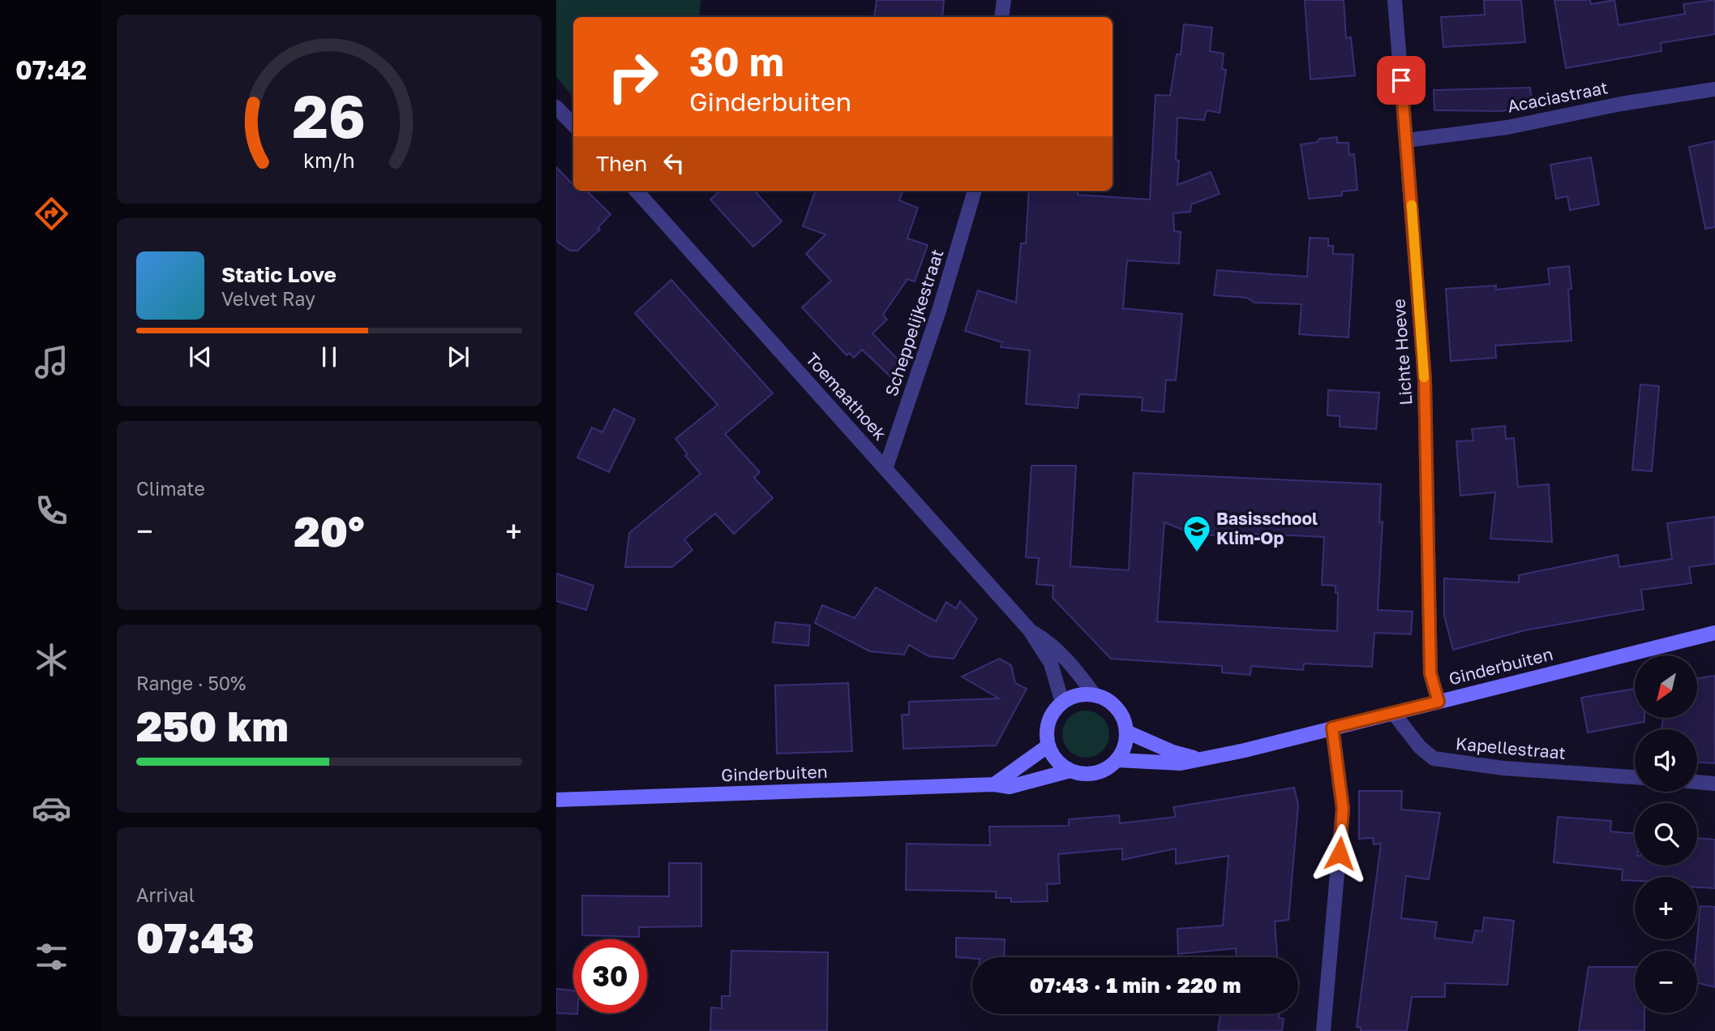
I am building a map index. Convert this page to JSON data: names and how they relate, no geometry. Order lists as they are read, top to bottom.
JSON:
{
  "streets": {
    "main road": ["Ginderbuiten"],
    "street": [
      "Acaciastraat",
      "Scheppelijkestraat",
      "Lichte Hoeve",
      "Toemaathoek",
      "Kapellestraat"
    ]
  },
  "crossings": [
    ["Acaciastraat", "Lichte Hoeve"],
    ["Scheppelijkestraat", "Toemaathoek"],
    ["Lichte Hoeve", "Ginderbuiten"],
    ["Toemaathoek", "Ginderbuiten"],
    ["Ginderbuiten", "Kapellestraat"]
  ],
  "places": {
    "school or university": ["Basisschool Klim-Op"]
  },
  "north": "bottom left",
  "page": {
    "tabs": "07:42",
    "turn": ["30 m", "Ginderbuiten"],
    "then": "Then",
    "song": ["Static Love", "Velvet Ray"],
    "tile": [
      "Climate",
      ["Range · 50%", "250 km"],
      ["Arrival", "07:43"]
    ],
    "heat": ["−", "20°", "+"],
    "map_buttons": ["+", "−"],
    "limit": "30",
    "trip": "07:43 · 1 min · 220 m",
    "gauge": ["26", "km/h"]
  }
}
